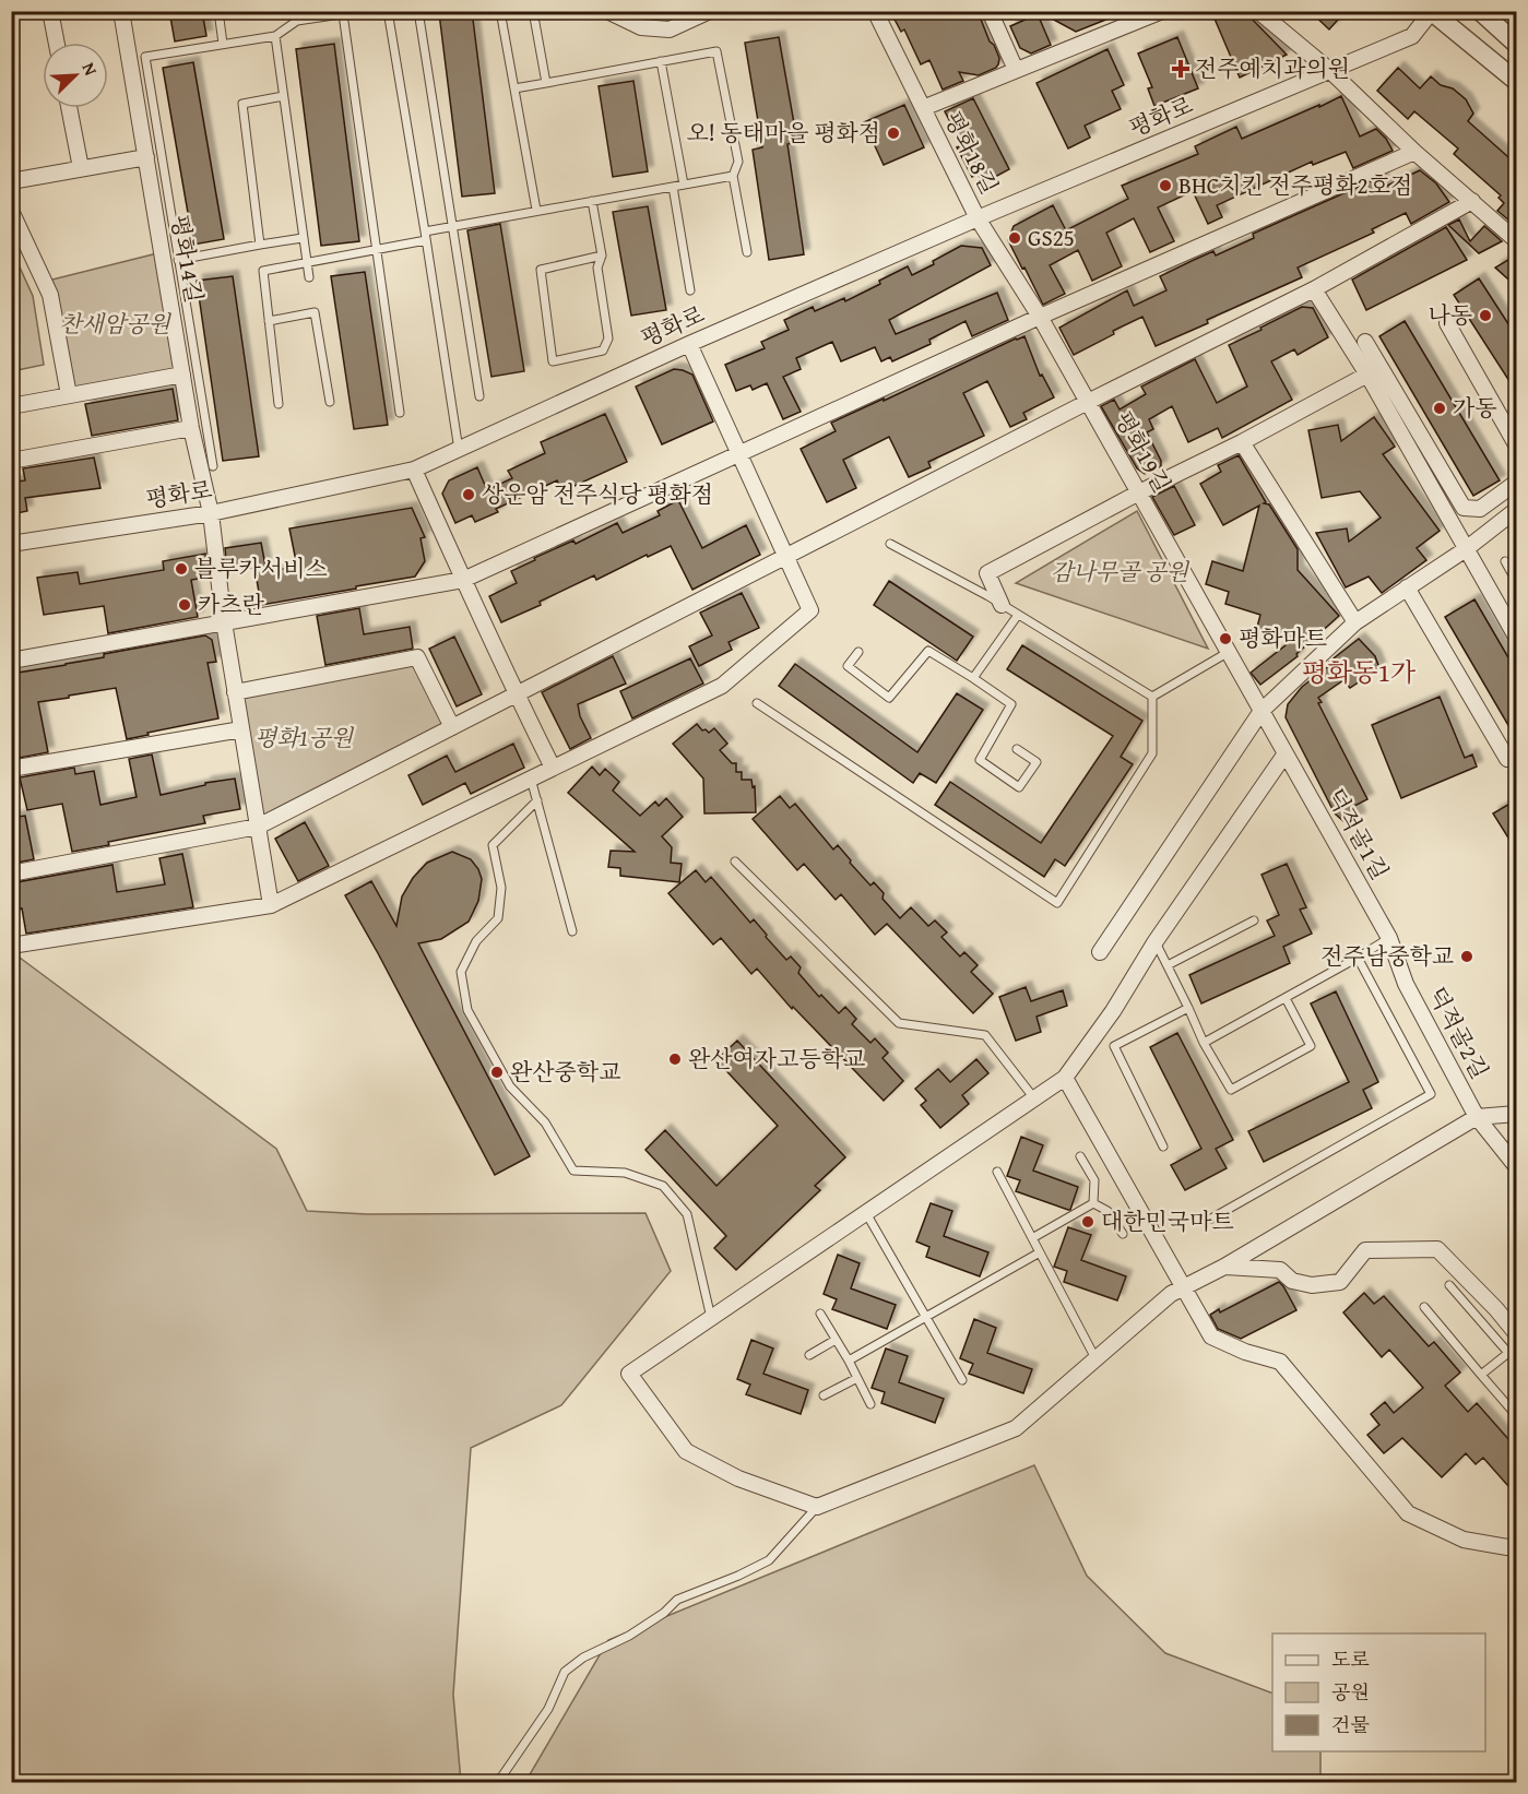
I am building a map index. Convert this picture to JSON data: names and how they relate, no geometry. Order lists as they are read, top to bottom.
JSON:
{
  "streets": {
    "street": [
      "평화로",
      "평화18길",
      "평화14길",
      "평화19길",
      "덕적골1길",
      "덕적골2길"
    ]
  },
  "crossings": [
    ["평화로", "평화18길"],
    ["평화로", "평화14길"],
    ["평화로", "평화19길"],
    ["평화18길", "평화19길"],
    ["평화19길", "덕적골1길"],
    ["덕적골1길", "덕적골2길"]
  ],
  "districts": ["평화동1가"],
  "parks": ["찬새암공원", "감나무골 공원", "평화1공원"],
  "places": {
    "health": ["전주예치과의원"],
    "other": [
      "오! 동태마을 평화점",
      "BHC치킨 전주평화2호점",
      "GS25",
      "나동",
      "가동",
      "상운암 전주식당 평화점",
      "블루카서비스",
      "카츠란",
      "평화마트",
      "전주남중학교",
      "완산여자고등학교",
      "완산중학교",
      "대한민국마트"
    ]
  },
  "legend": ["도로", "공원", "건물"],
  "north": "top right"
}
